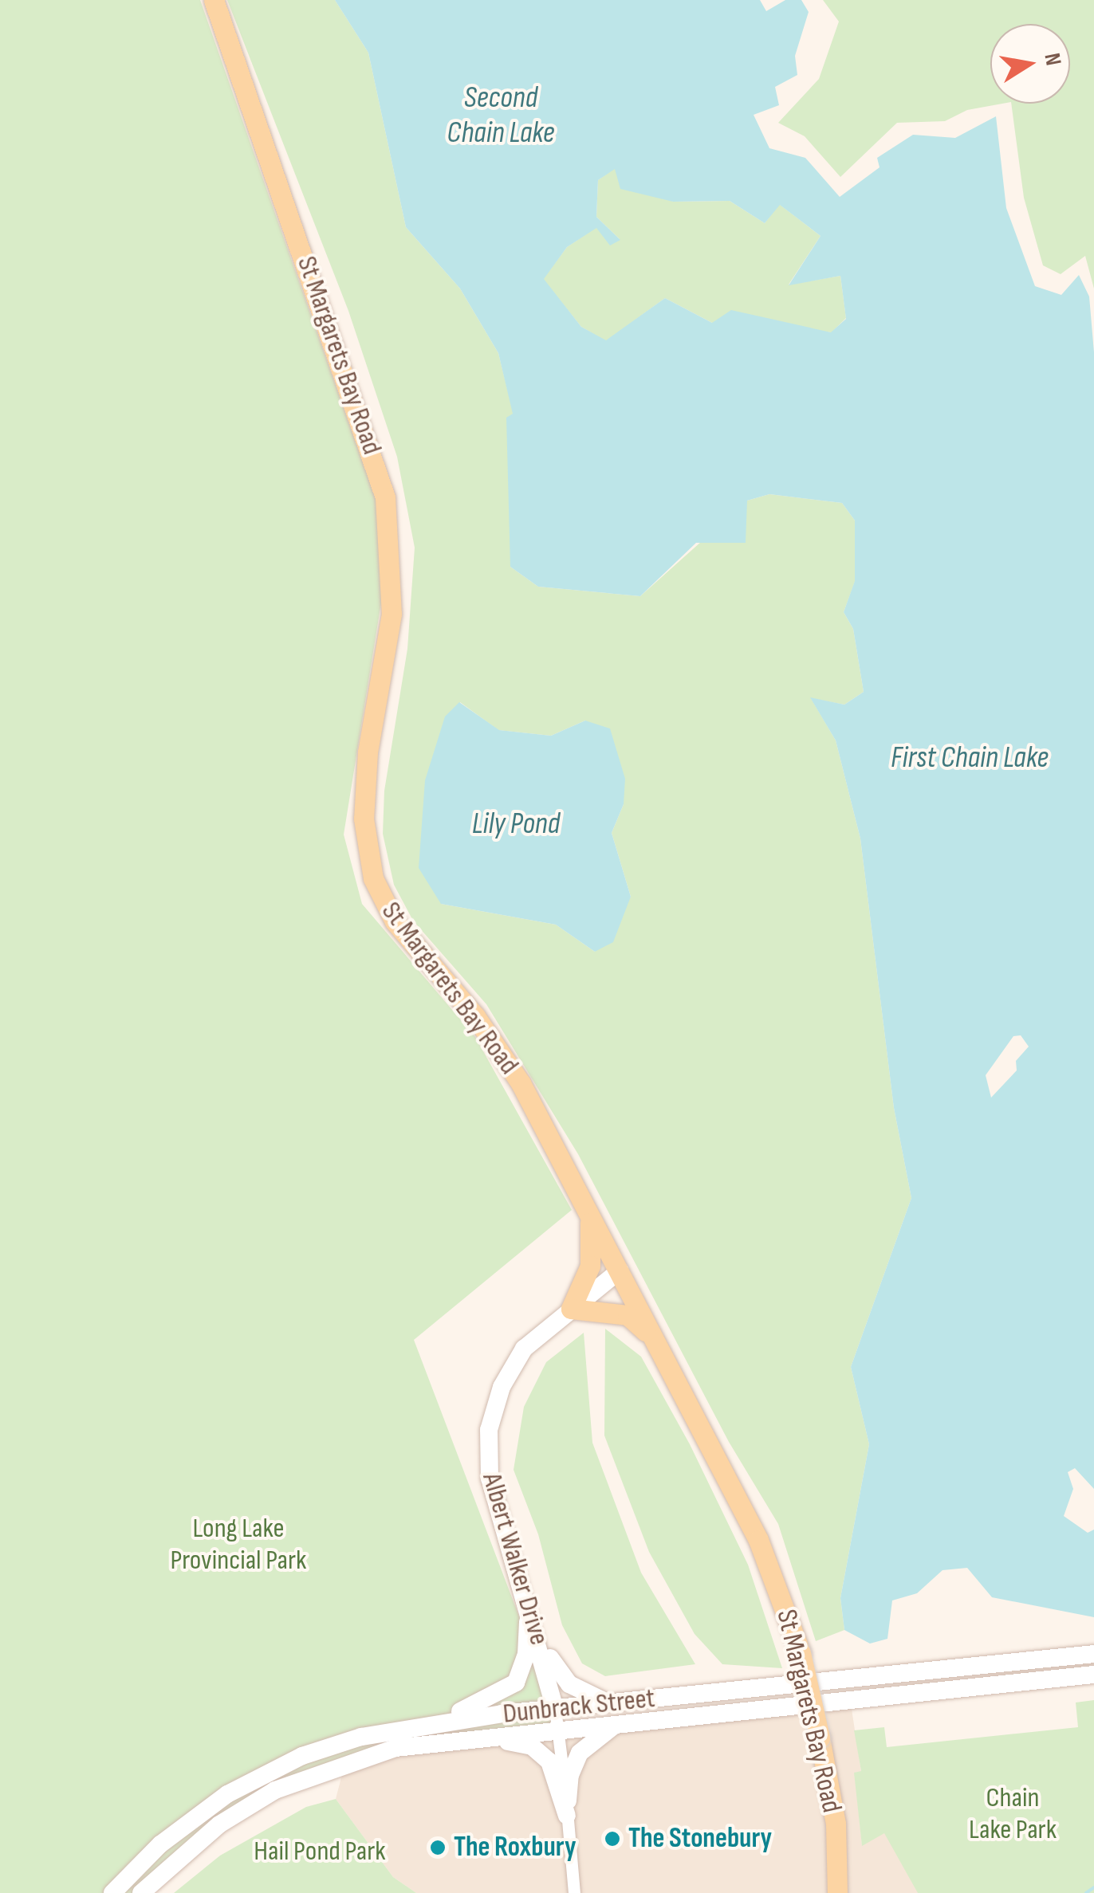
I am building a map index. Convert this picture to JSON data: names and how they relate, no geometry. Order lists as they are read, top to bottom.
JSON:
{
  "streets": {
    "main road": ["St Margarets Bay Road", "Albert Walker Drive", "Dunbrack Street"]
  },
  "crossings": [
    ["St Margarets Bay Road", "Albert Walker Drive"],
    ["Albert Walker Drive", "Dunbrack Street"]
  ],
  "water": ["Second Chain Lake", "First Chain Lake", "Lily Pond"],
  "parks": ["Long Lake Provincial Park", "Chain Lake Park", "Hail Pond Park"],
  "places": ["The Stonebury", "The Roxbury"],
  "north": "right"
}
